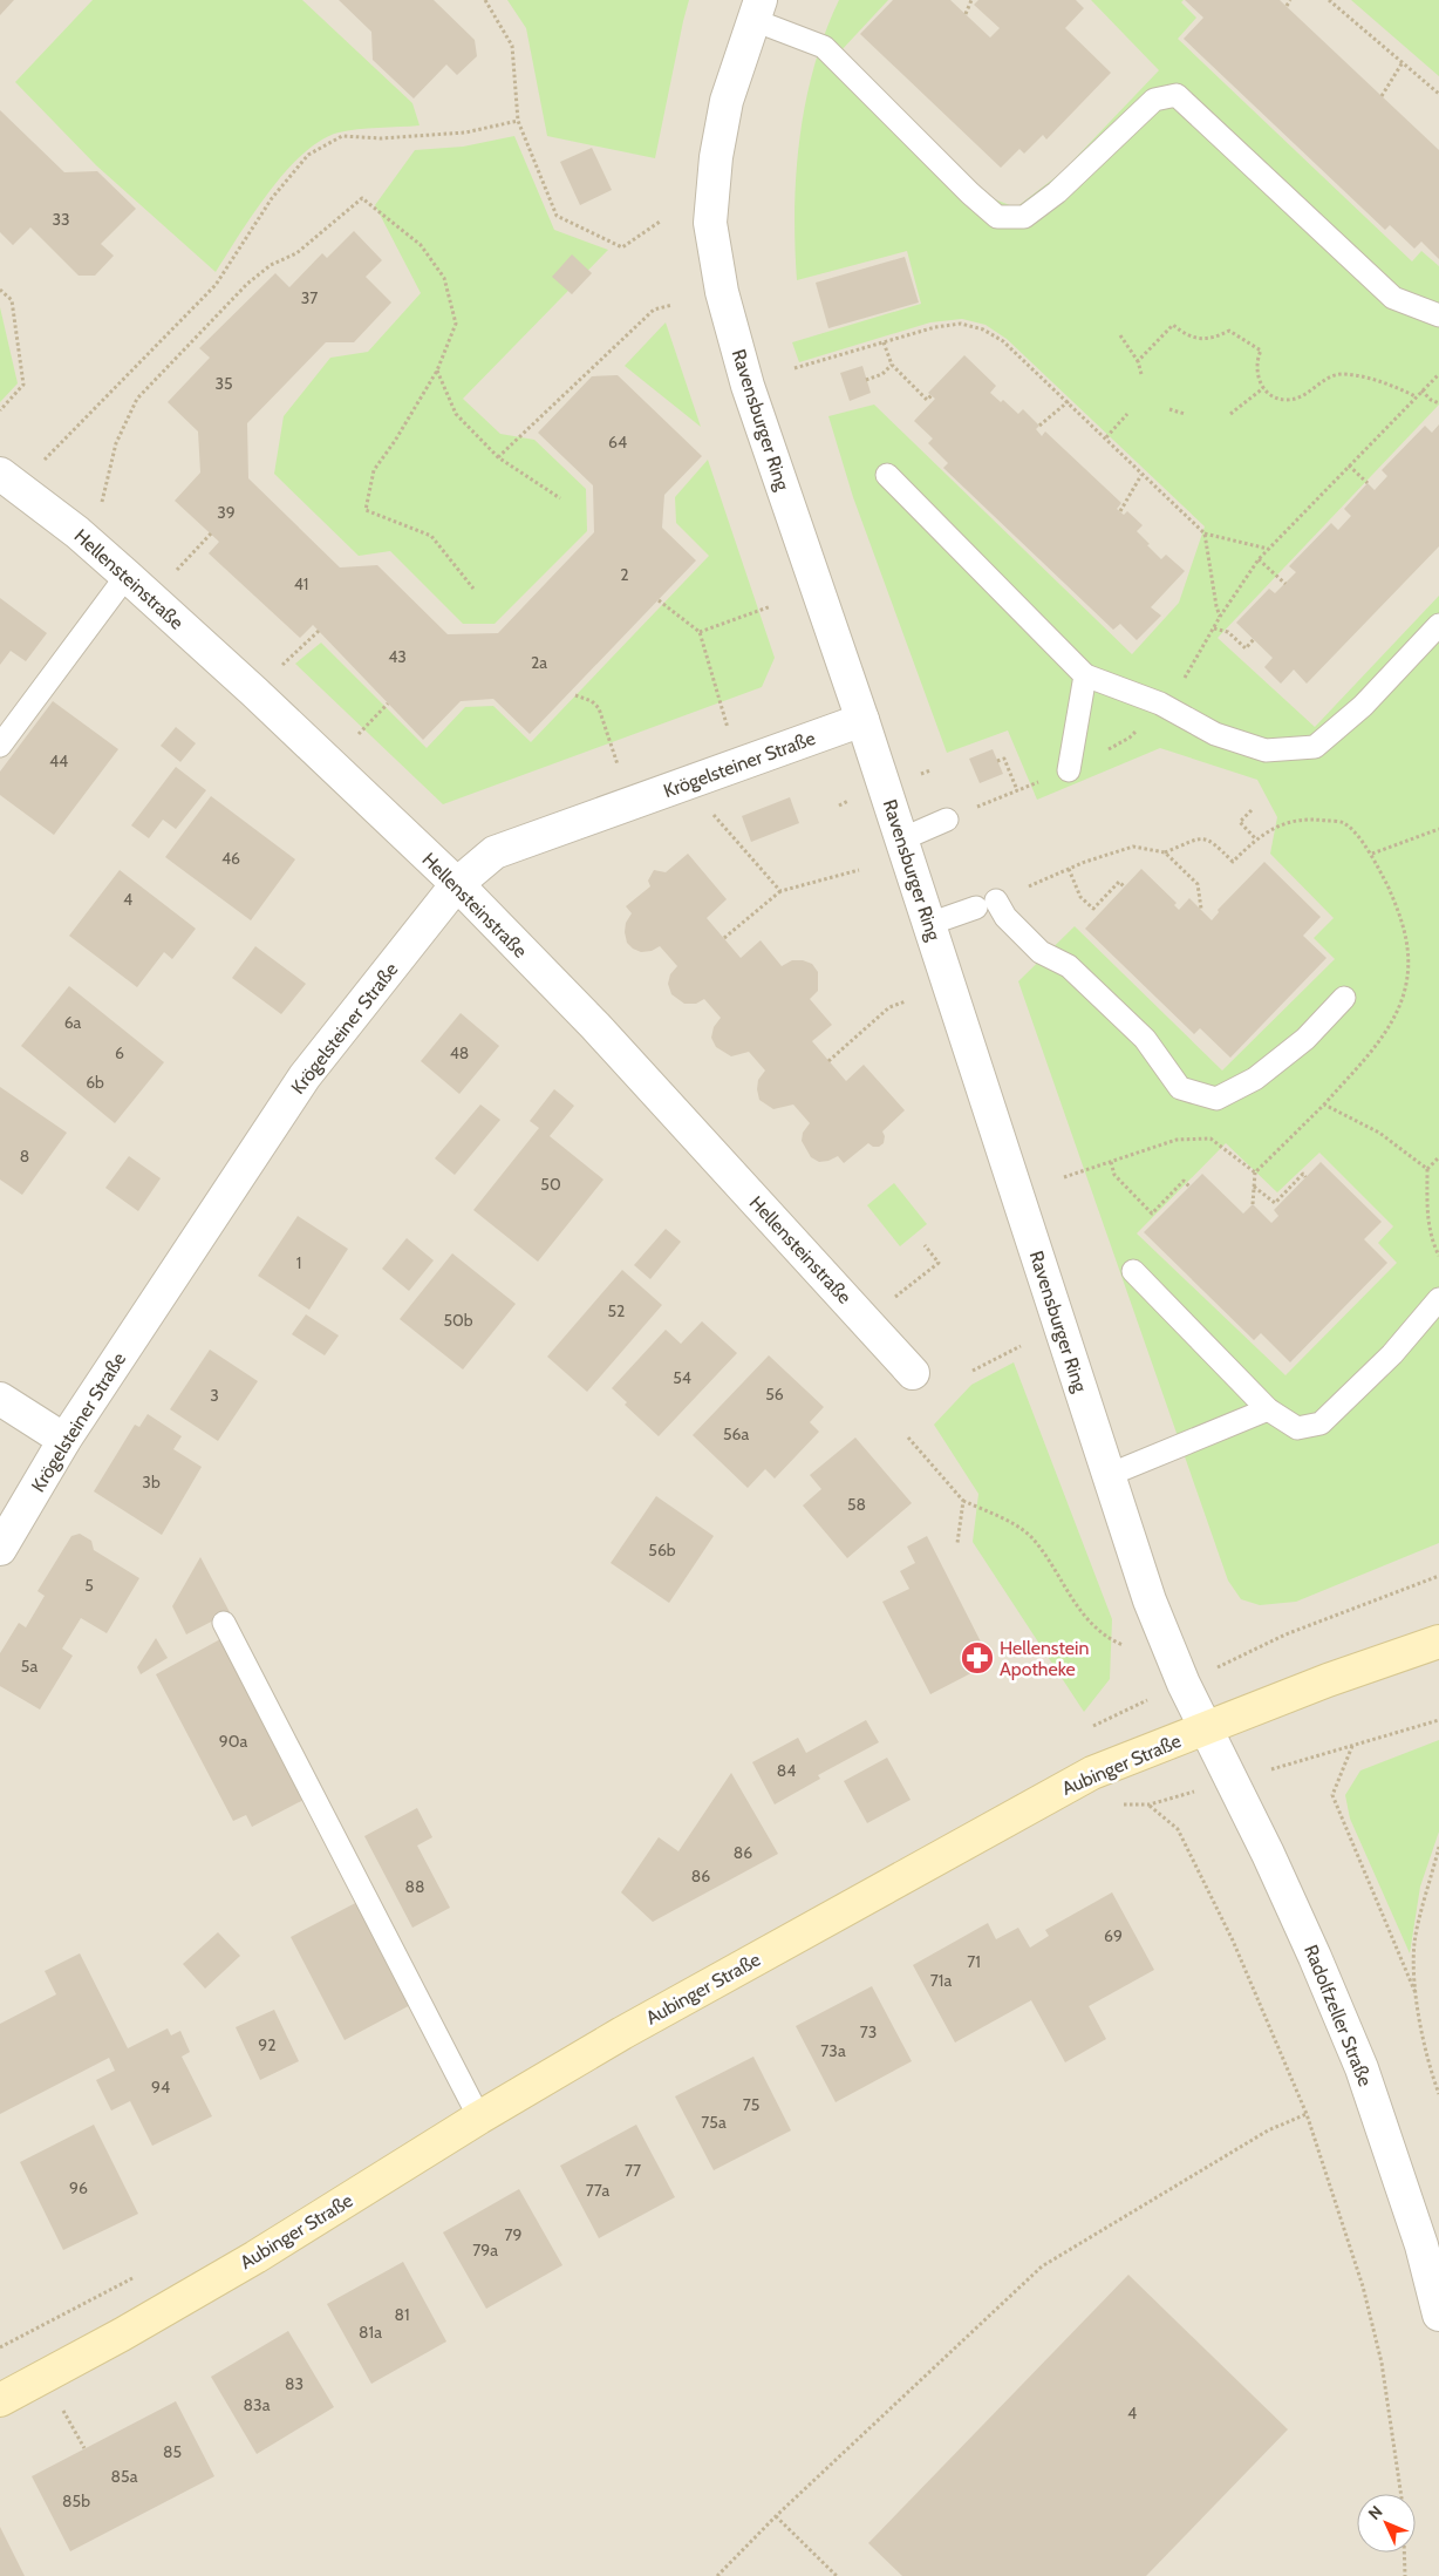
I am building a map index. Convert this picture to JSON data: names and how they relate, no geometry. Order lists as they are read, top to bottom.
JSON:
{
  "streets": {
    "main road": ["Aubinger Straße"],
    "street": [
      "Ravensburger Ring",
      "Hellensteinstraße",
      "Krögelsteiner Straße",
      "Radolfzeller Straße"
    ]
  },
  "crossings": [
    ["Ravensburger Ring", "Krögelsteiner Straße"],
    ["Ravensburger Ring", "Aubinger Straße"],
    ["Ravensburger Ring", "Radolfzeller Straße"],
    ["Hellensteinstraße", "Krögelsteiner Straße"],
    ["Aubinger Straße", "Radolfzeller Straße"]
  ],
  "places": {
    "pharmacy": ["Hellenstein Apotheke"]
  },
  "house_numbers": [
    "33",
    "37",
    "35",
    "64",
    "39",
    "2",
    "41",
    "43",
    "2a",
    "44",
    "46",
    "4",
    "6a",
    "6",
    "48",
    "6b",
    "8",
    "50",
    "1",
    "52",
    "50b",
    "54",
    "56",
    "3",
    "56a",
    "3b",
    "58",
    "56b",
    "5",
    "5a",
    "90a",
    "84",
    "86",
    "86",
    "88",
    "69",
    "71",
    "71a",
    "73",
    "92",
    "73a",
    "94",
    "75",
    "75a",
    "77",
    "96",
    "77a",
    "79",
    "79a",
    "81",
    "81a",
    "83",
    "83a",
    "4",
    "85",
    "85a",
    "85b"
  ],
  "north": "top left"
}
